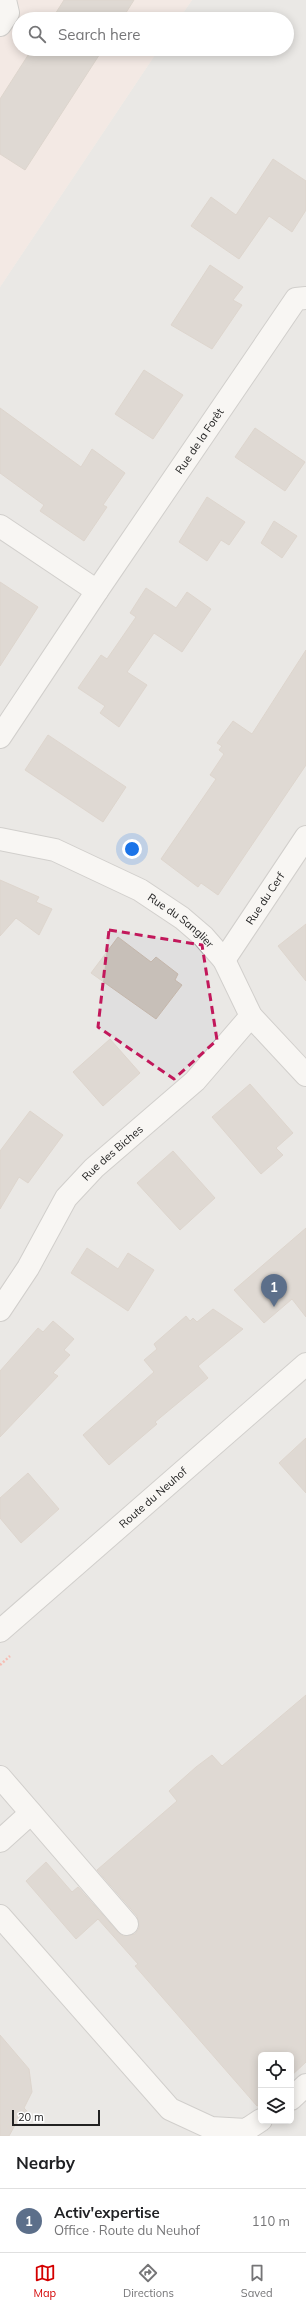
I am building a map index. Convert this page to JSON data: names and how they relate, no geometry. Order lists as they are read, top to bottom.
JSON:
{
  "streets": {
    "street": [
      "Rue de la Forêt",
      "Rue du Cerf",
      "Rue du Sanglier",
      "Rue des Biches",
      "Route du Neuhof"
    ]
  },
  "crossings": [
    ["Rue du Cerf", "Rue du Sanglier"],
    ["Rue du Sanglier", "Rue des Biches"]
  ],
  "scale_bar": "20 m",
  "page": {
    "search": "Search here",
    "pins": "1",
    "scale": "20 m",
    "heading": "Nearby",
    "list": [
      {
        "mark": "1",
        "name": "Activ'expertise",
        "note": "Office · Route du Neuhof",
        "value": "110 m"
      }
    ],
    "nav": ["Map", "Directions", "Saved"]
  }
}
